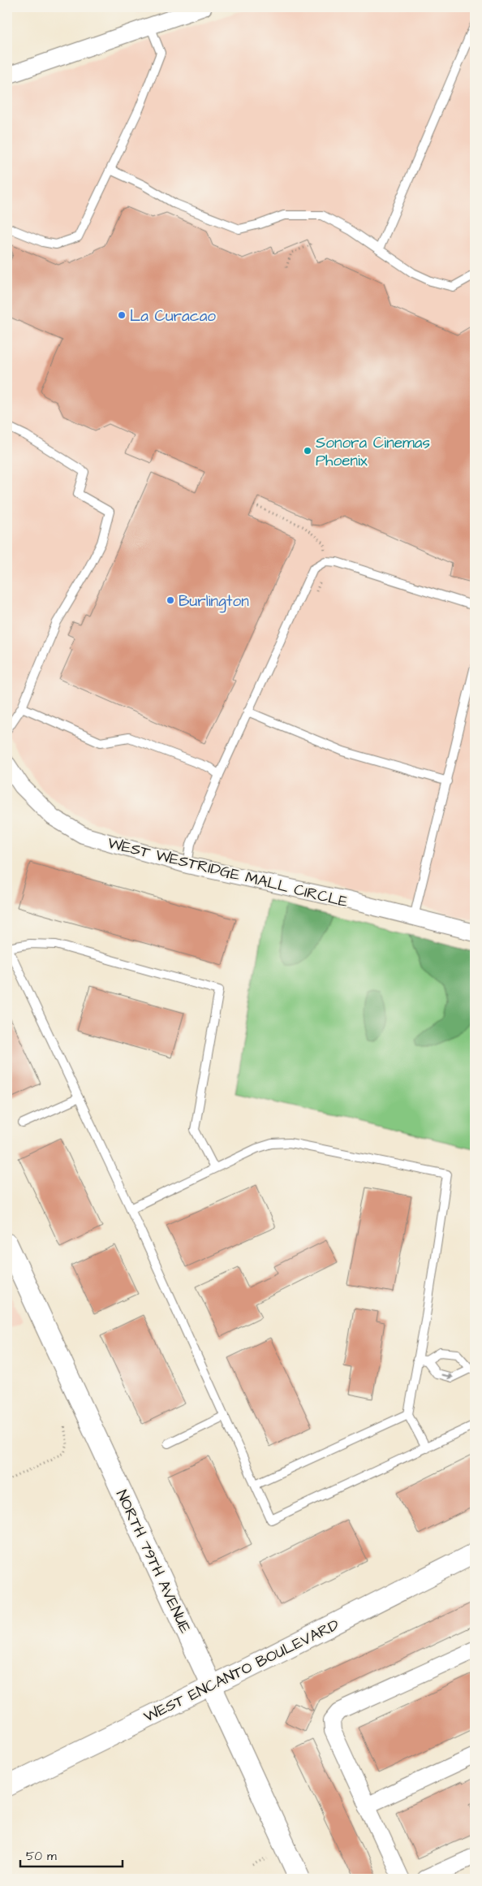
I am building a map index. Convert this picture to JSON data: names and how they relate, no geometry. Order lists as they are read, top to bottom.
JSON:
{
  "streets": {
    "street": ["WEST WESTRIDGE MALL CIRCLE", "NORTH 79TH AVENUE", "WEST ENCANTO BOULEVARD"]
  },
  "crossings": [
    ["NORTH 79TH AVENUE", "WEST ENCANTO BOULEVARD"]
  ],
  "places": ["La Curacao", "Sonora Cinemas Phoenix", "Burlington"],
  "scale_bar": "50 m"
}
